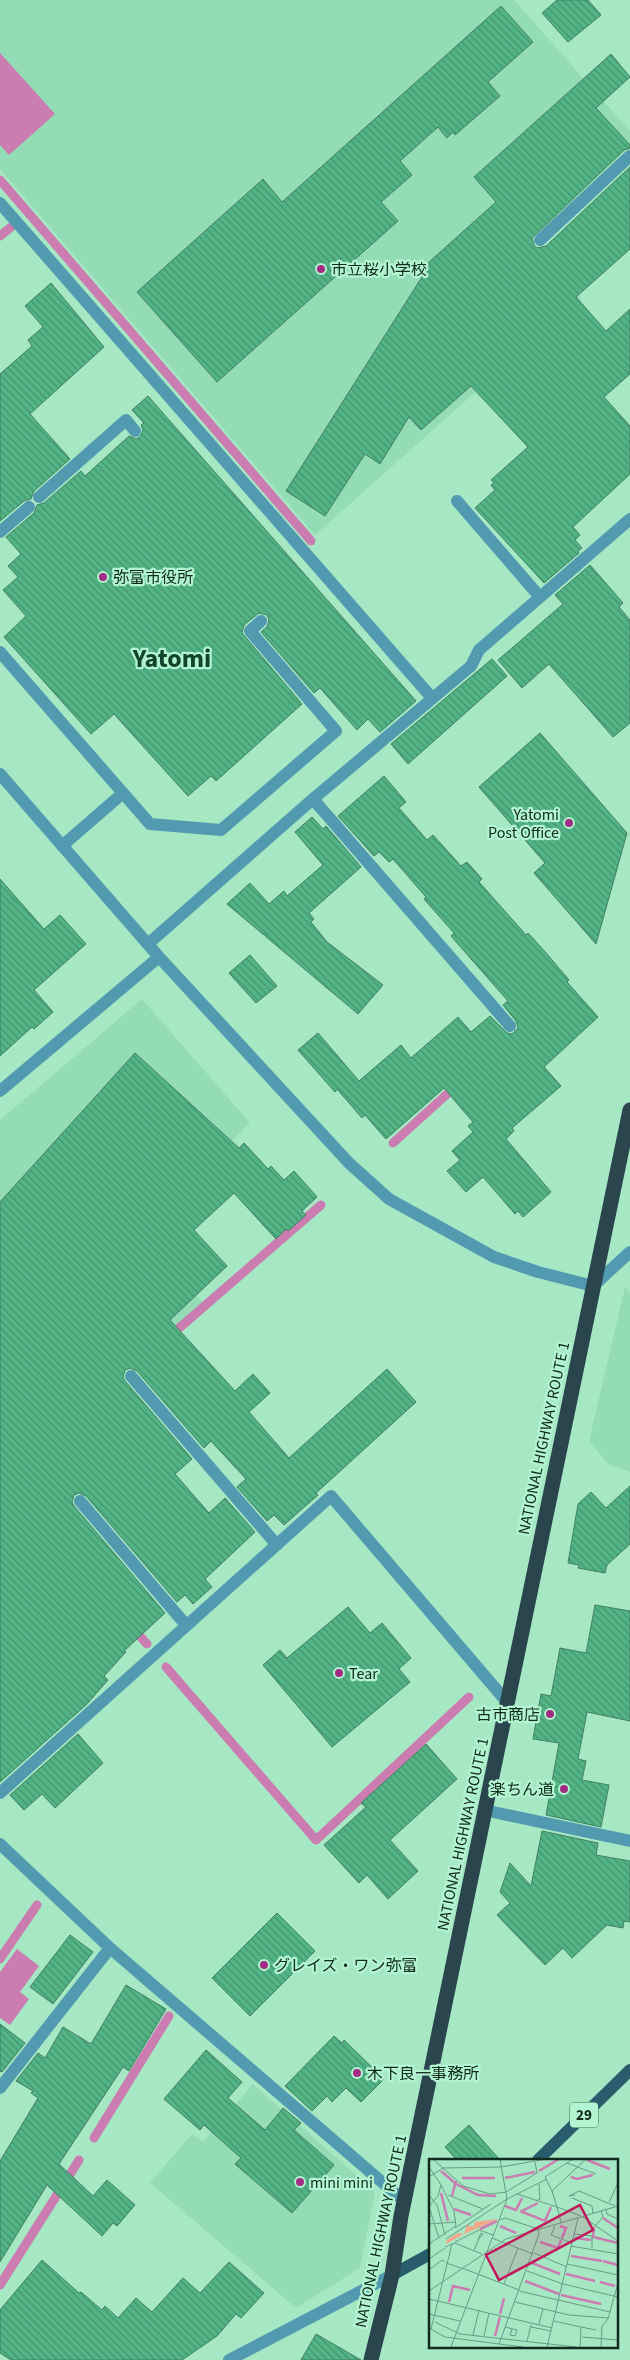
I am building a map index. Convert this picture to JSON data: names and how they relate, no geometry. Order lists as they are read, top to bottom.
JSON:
{
  "streets": {
    "highway": ["NATIONAL HIGHWAY ROUTE 1"],
    "main road": ["29"]
  },
  "districts": ["Yatomi"],
  "places": [
    "市立桜小学校",
    "弥富市役所",
    "Yatomi Post Office",
    "Tear",
    "古市商店",
    "楽ちん道",
    "グレイズ・ワン弥富",
    "木下良一事務所",
    "mini mini"
  ]
}
